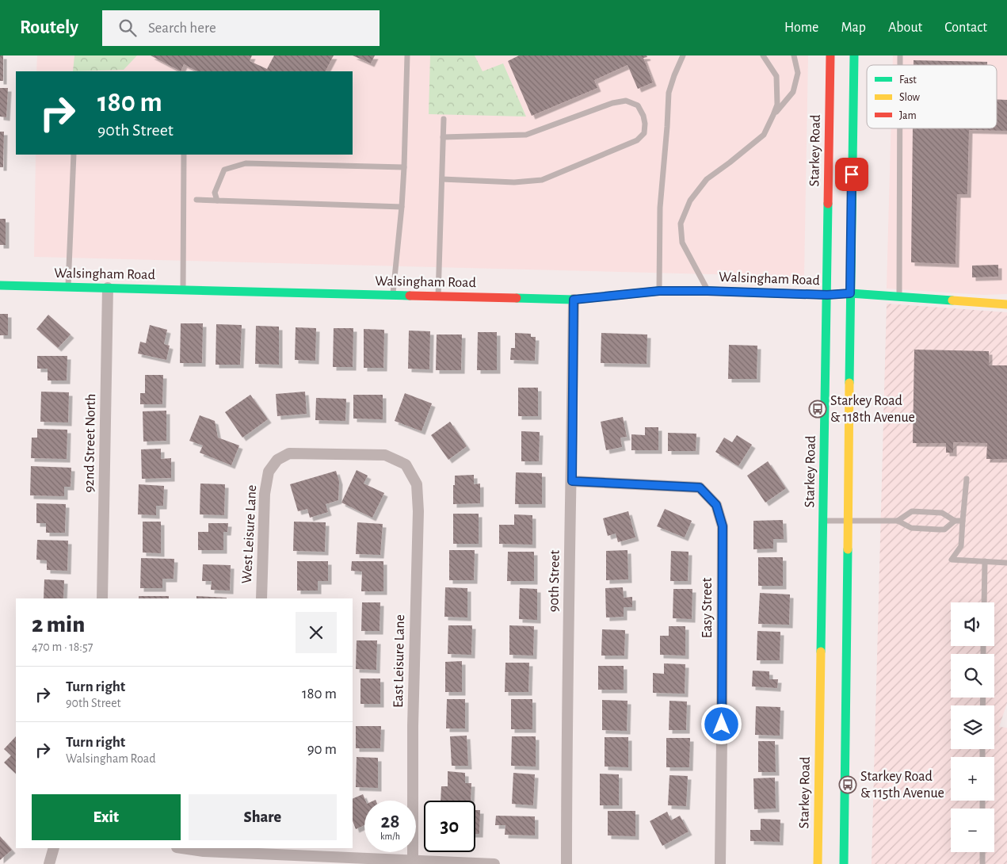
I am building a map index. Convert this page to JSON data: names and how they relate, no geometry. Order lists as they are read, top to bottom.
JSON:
{
  "streets": {
    "main road": ["Starkey Road", "Walsingham Road"],
    "street": [
      "92nd Street North",
      "West Leisure Lane",
      "90th Street",
      "Easy Street",
      "East Leisure Lane"
    ]
  },
  "crossings": [
    ["Starkey Road", "Walsingham Road"],
    ["Walsingham Road", "92nd Street North"],
    ["Walsingham Road", "90th Street"],
    ["West Leisure Lane", "East Leisure Lane"],
    ["90th Street", "Easy Street"]
  ],
  "places": {
    "bus stop": ["Starkey Road & 118th Avenue", "Starkey Road & 115th Avenue"]
  },
  "legend": ["Fast", "Slow", "Jam"],
  "page": {
    "header": "Routely",
    "search": "Search here",
    "nav": [
      "Home",
      "Map",
      "About",
      "Contact"
    ],
    "turn": ["180 m", "90th Street"],
    "heading": ["2 min", "470 m · 18:57"],
    "map_buttons": ["+", "−"],
    "list": [
      {
        "name": "Turn right",
        "note": "90th Street",
        "value": "180 m"
      },
      {
        "name": "Turn right",
        "note": "Walsingham Road",
        "value": "90 m"
      }
    ],
    "buttons": ["Exit", "Share"],
    "speed": "28 km/h",
    "limit": "30"
  }
}
